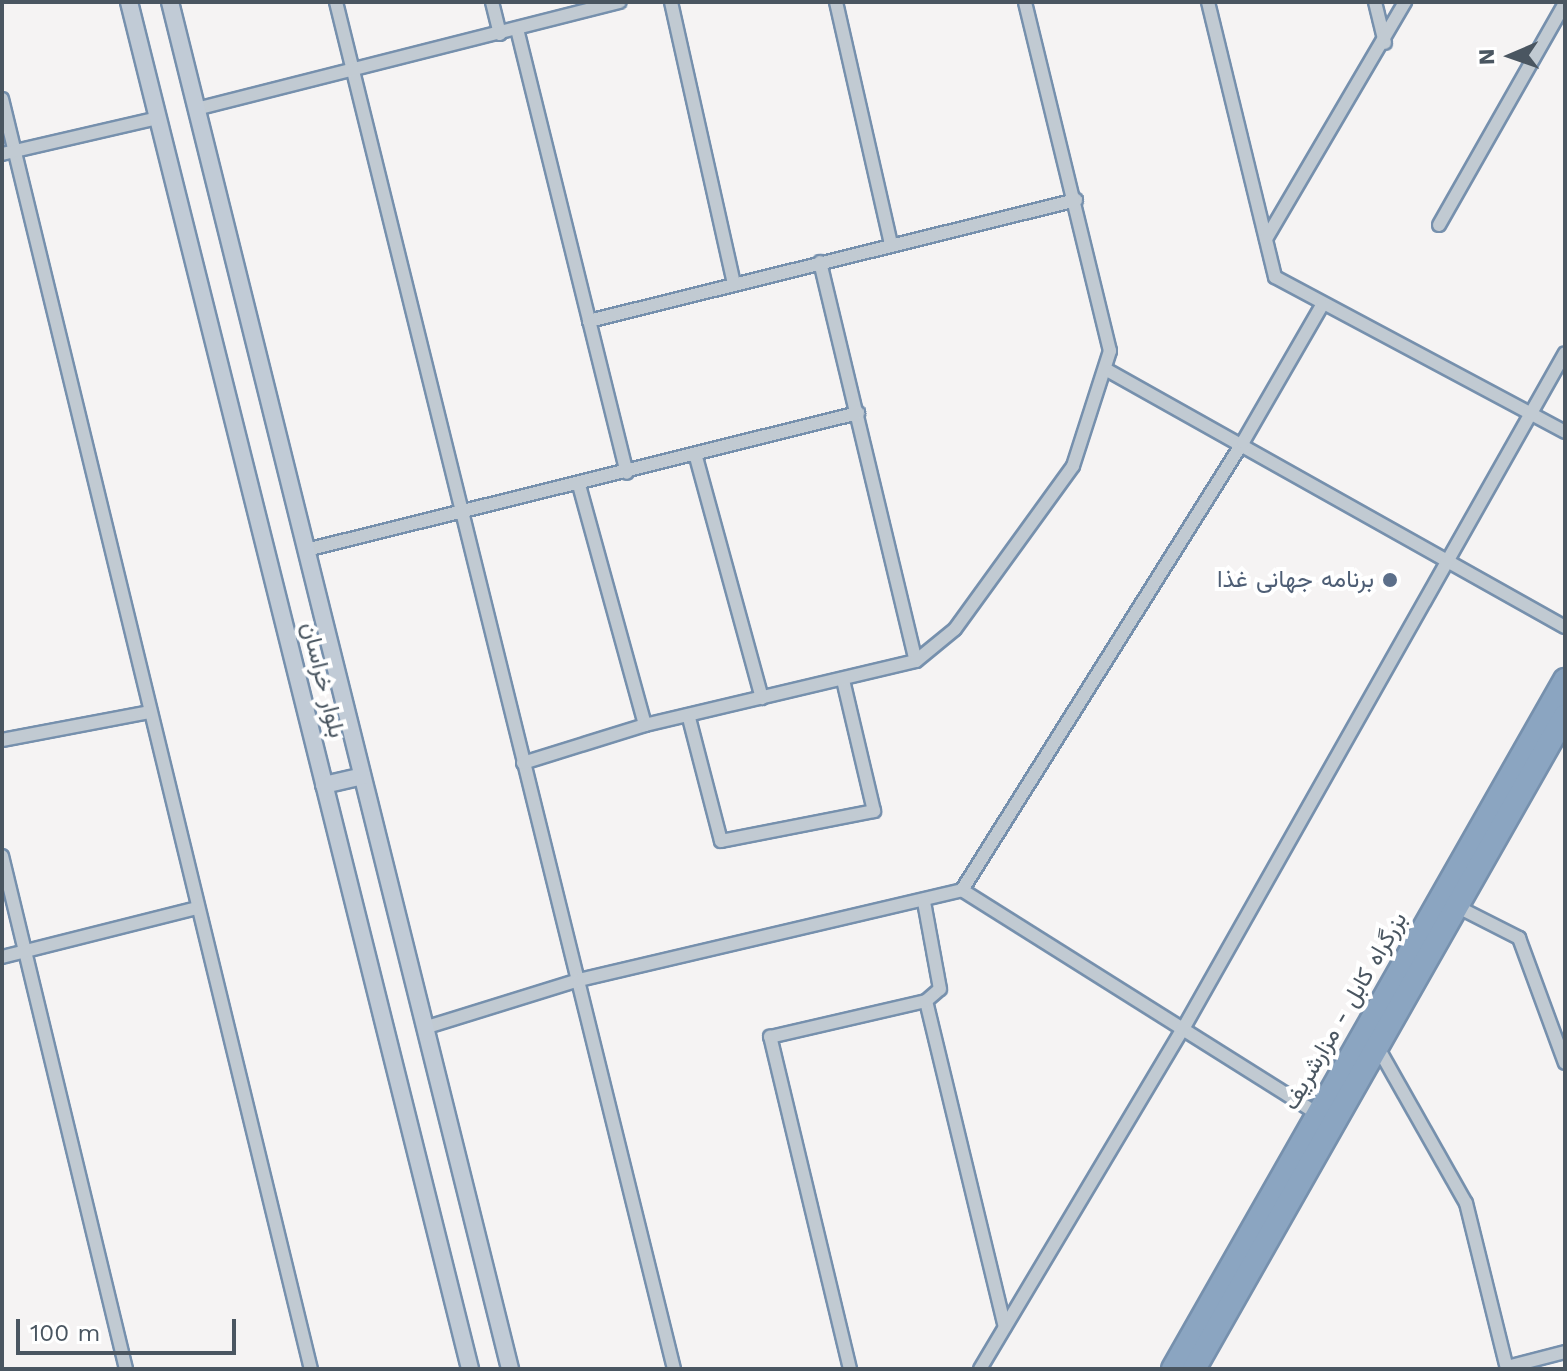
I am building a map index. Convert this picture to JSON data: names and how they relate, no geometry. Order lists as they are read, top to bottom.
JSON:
{
  "streets": {
    "highway": ["بزرگراه کابل - مزارشریف"],
    "main road": ["بلوار خراسان"]
  },
  "places": ["برنامه جهانی غذا"],
  "scale_bar": "100 m",
  "north": "left"
}
